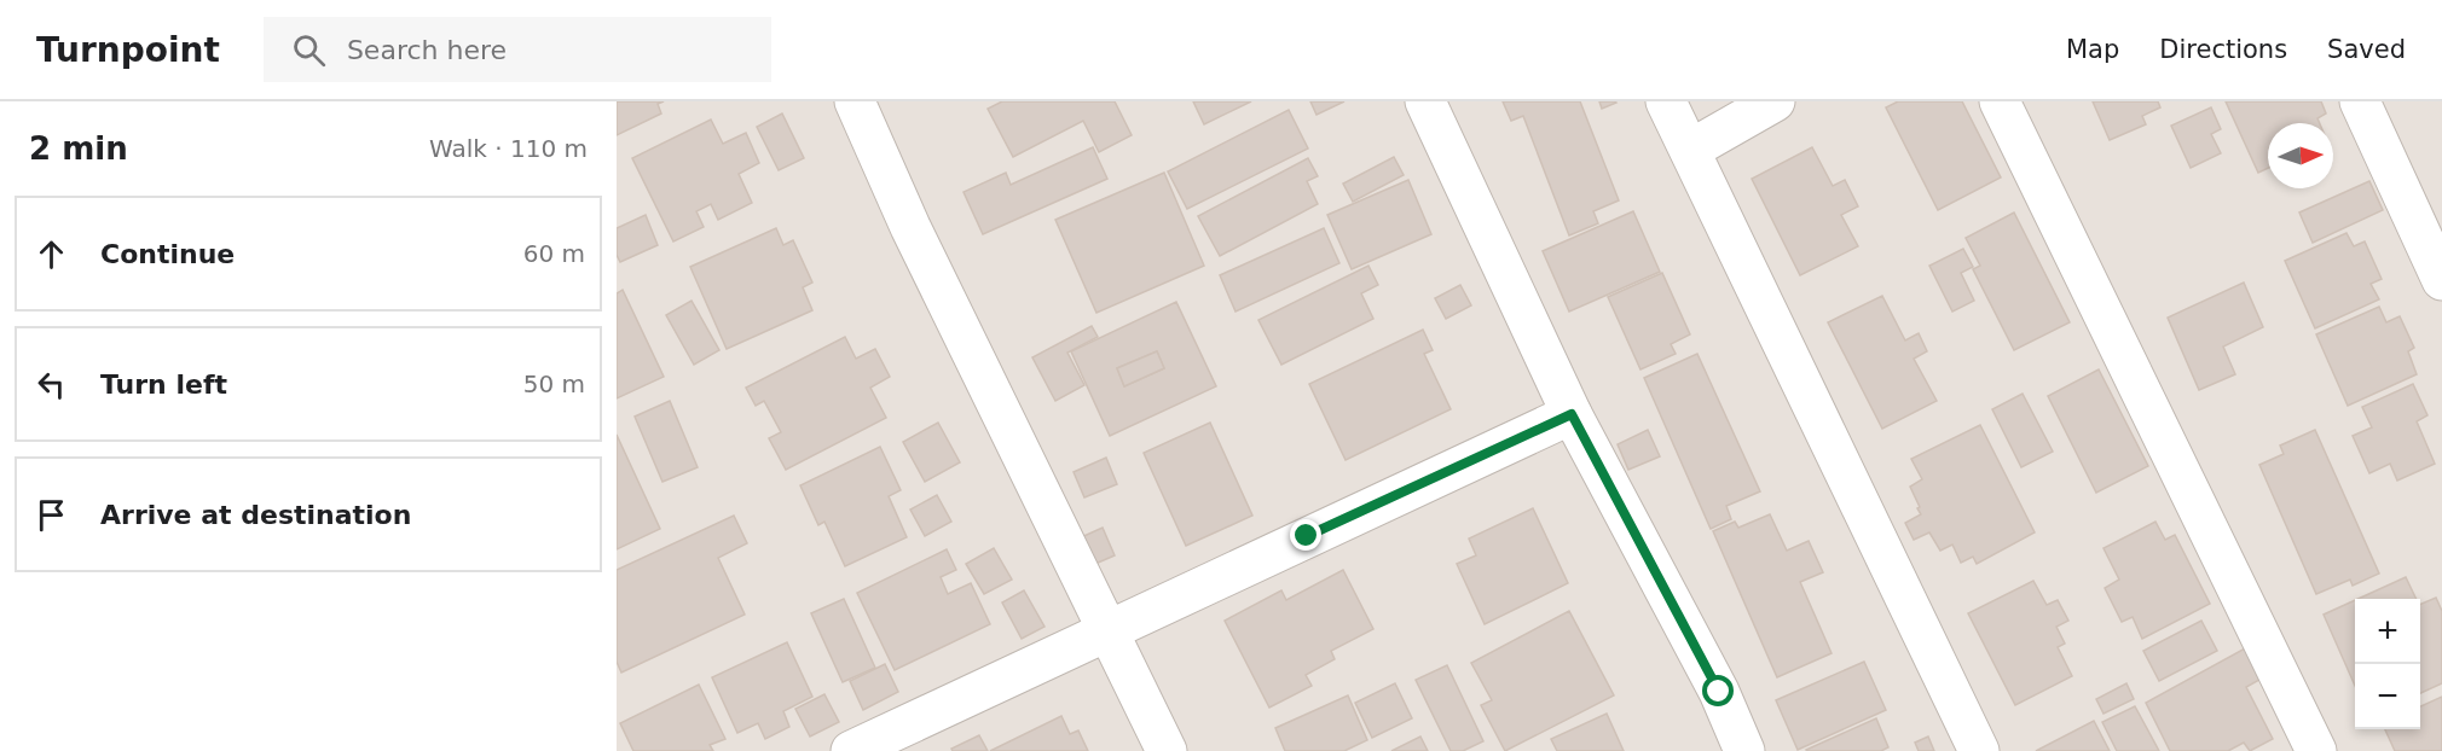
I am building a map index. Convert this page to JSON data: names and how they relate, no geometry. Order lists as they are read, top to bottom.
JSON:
{
  "north": "right",
  "page": {
    "header": "Turnpoint",
    "search": "Search here",
    "nav": ["Map", "Directions", "Saved"],
    "heading": ["2 min", "Walk · 110 m"],
    "list": [
      ["Continue", "60 m"],
      ["Turn left", "50 m"],
      "Arrive at destination"
    ],
    "map_buttons": ["+", "−"]
  }
}
